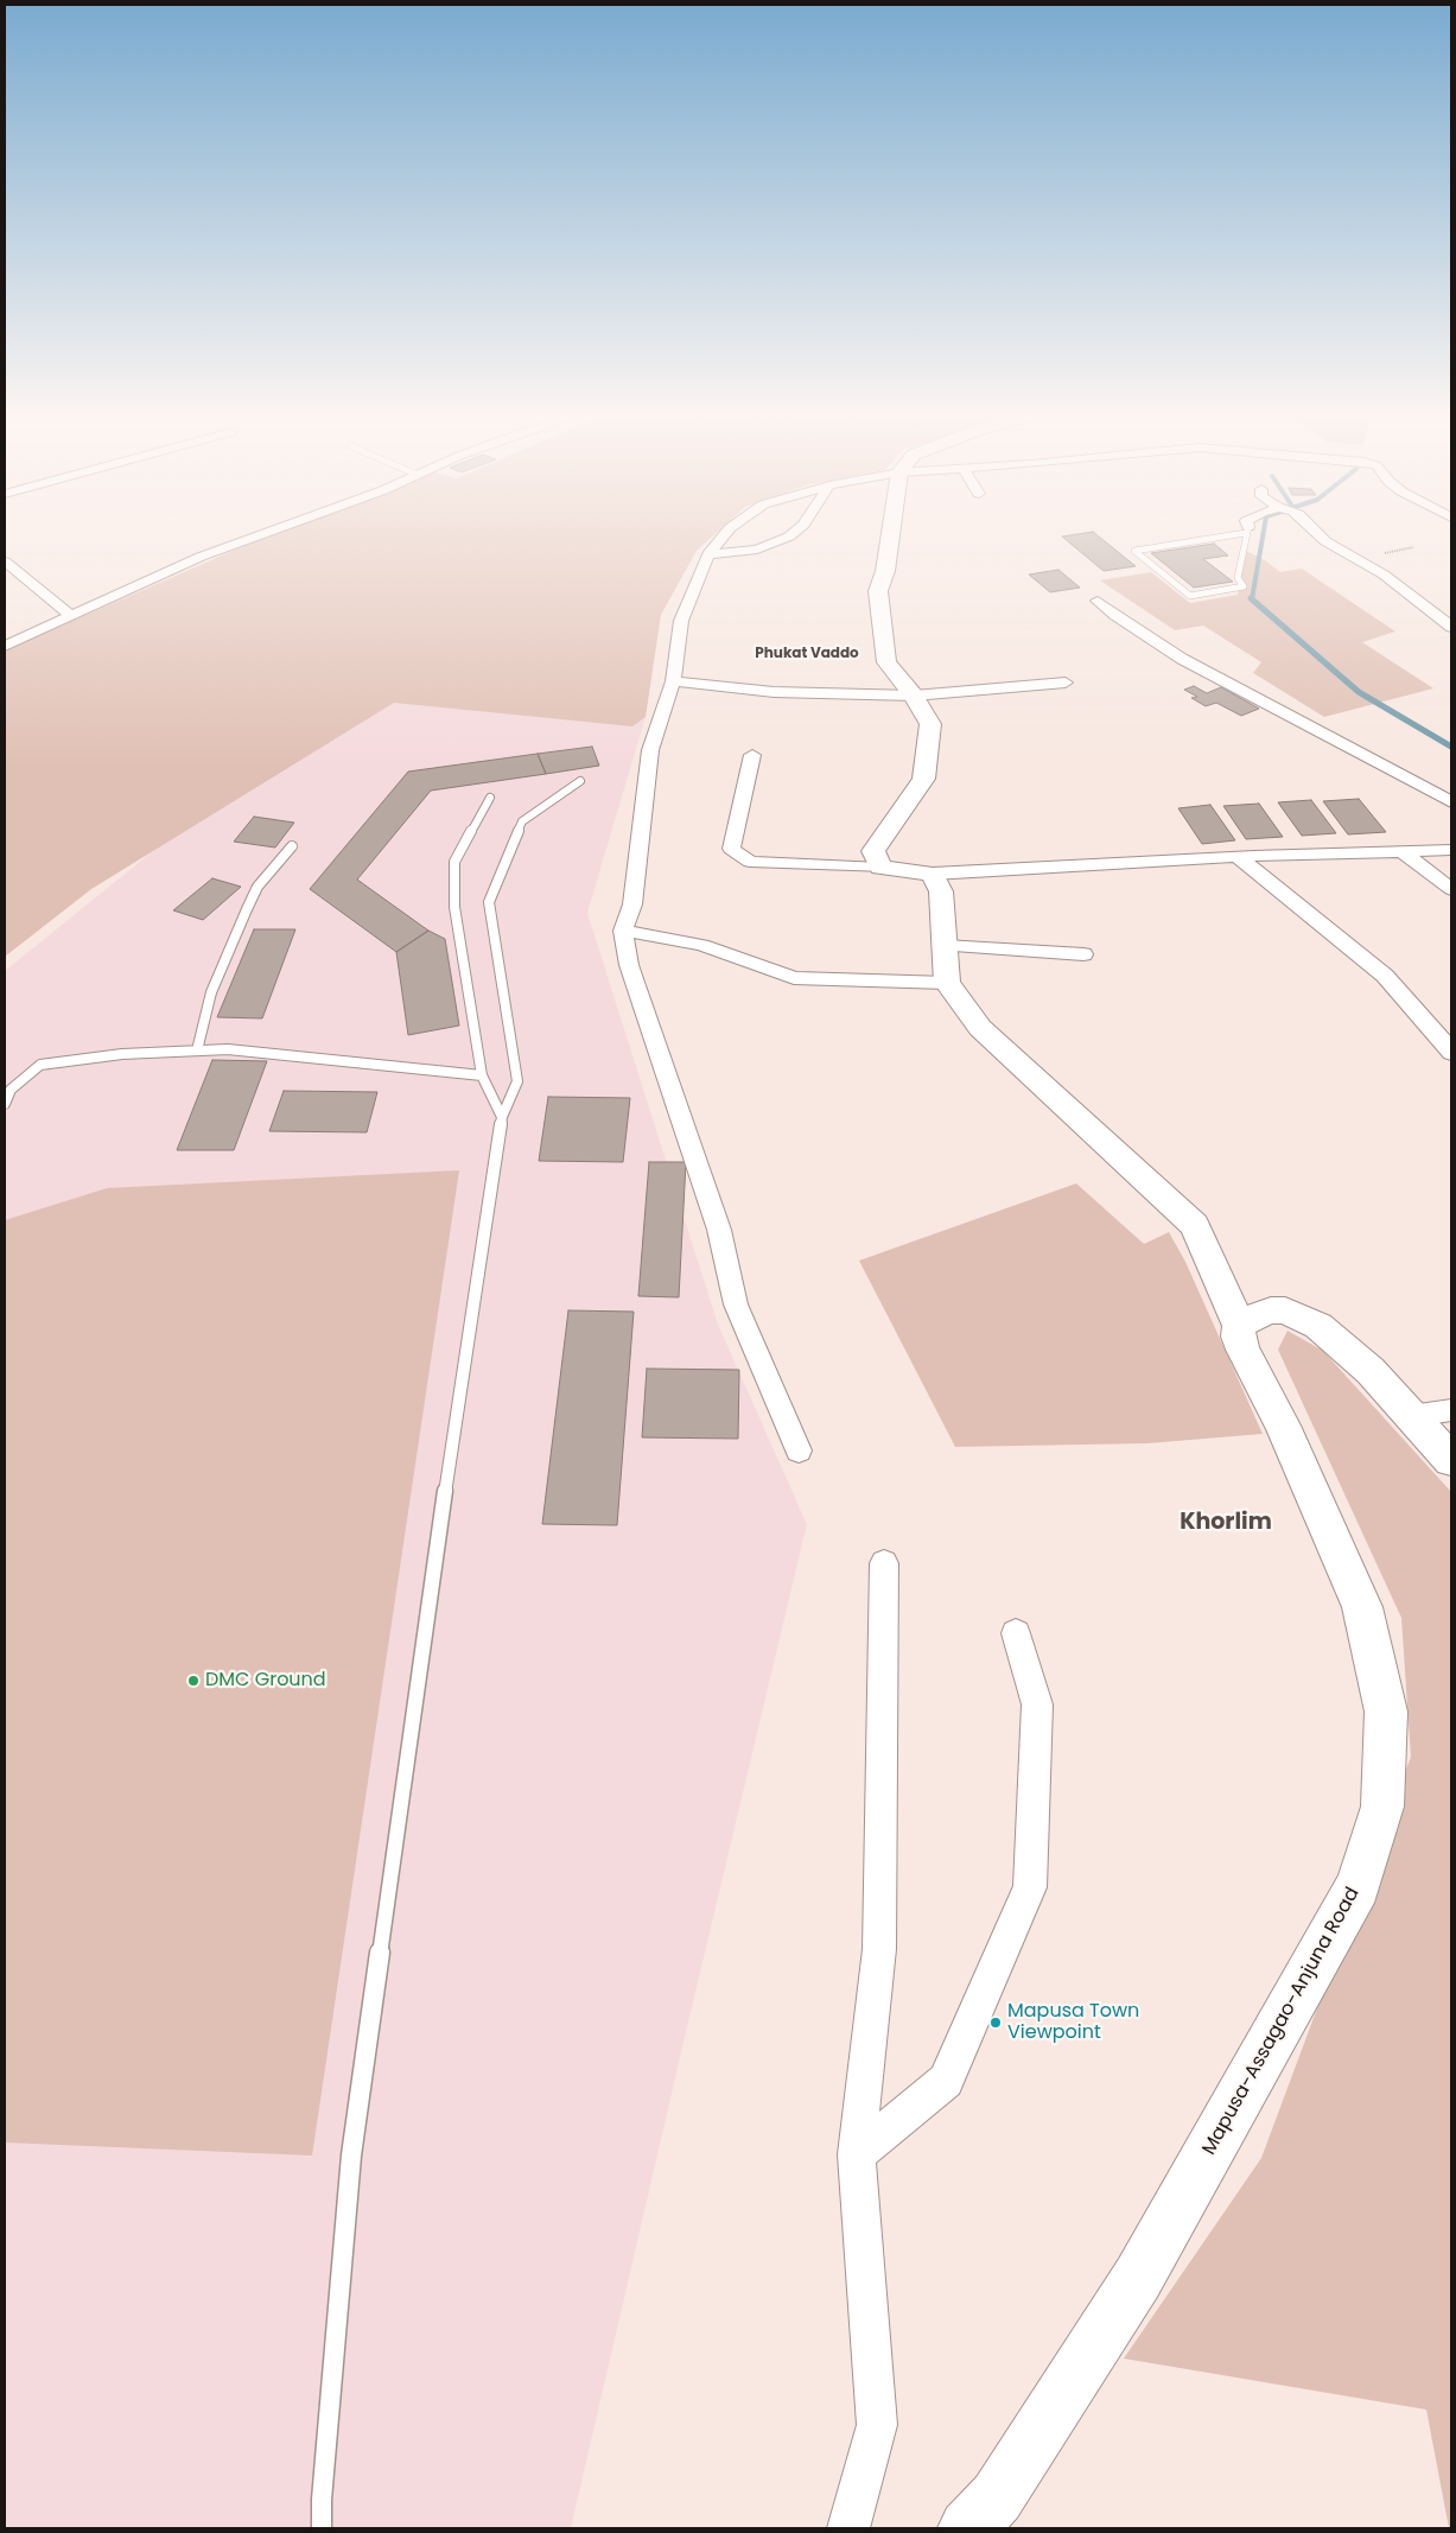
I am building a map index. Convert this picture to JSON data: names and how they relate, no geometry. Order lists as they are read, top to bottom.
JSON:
{
  "streets": {
    "street": ["Mapusa-Assagao-Anjuna Road"]
  },
  "districts": ["Phukat Vaddo", "Khorlim"],
  "places": ["DMC Ground", "Mapusa Town Viewpoint"]
}
